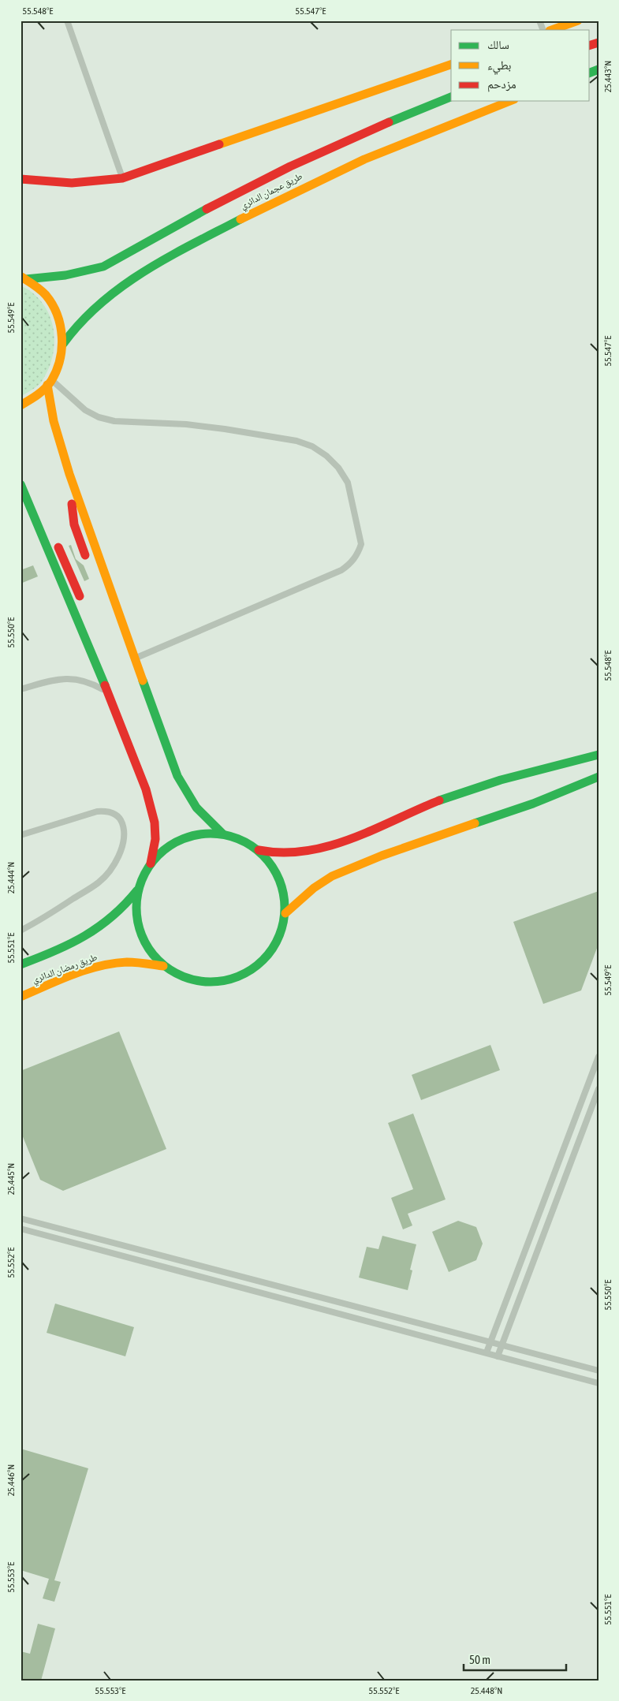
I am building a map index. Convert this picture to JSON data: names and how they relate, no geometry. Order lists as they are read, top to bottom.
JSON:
{
  "streets": {
    "street": ["طريق عجمان الدائري", "طريق رمضان الدائري"]
  },
  "legend": ["سالك", "بطيء", "مزدحم"],
  "scale_bar": "50 m",
  "coordinates": [
    "55.548°E",
    "55.547°E",
    "25.443°N",
    "55.549°E",
    "55.550°E",
    "25.444°N",
    "55.551°E",
    "25.445°N",
    "55.552°E",
    "25.446°N",
    "55.553°E",
    "25.448°N"
  ]
}
